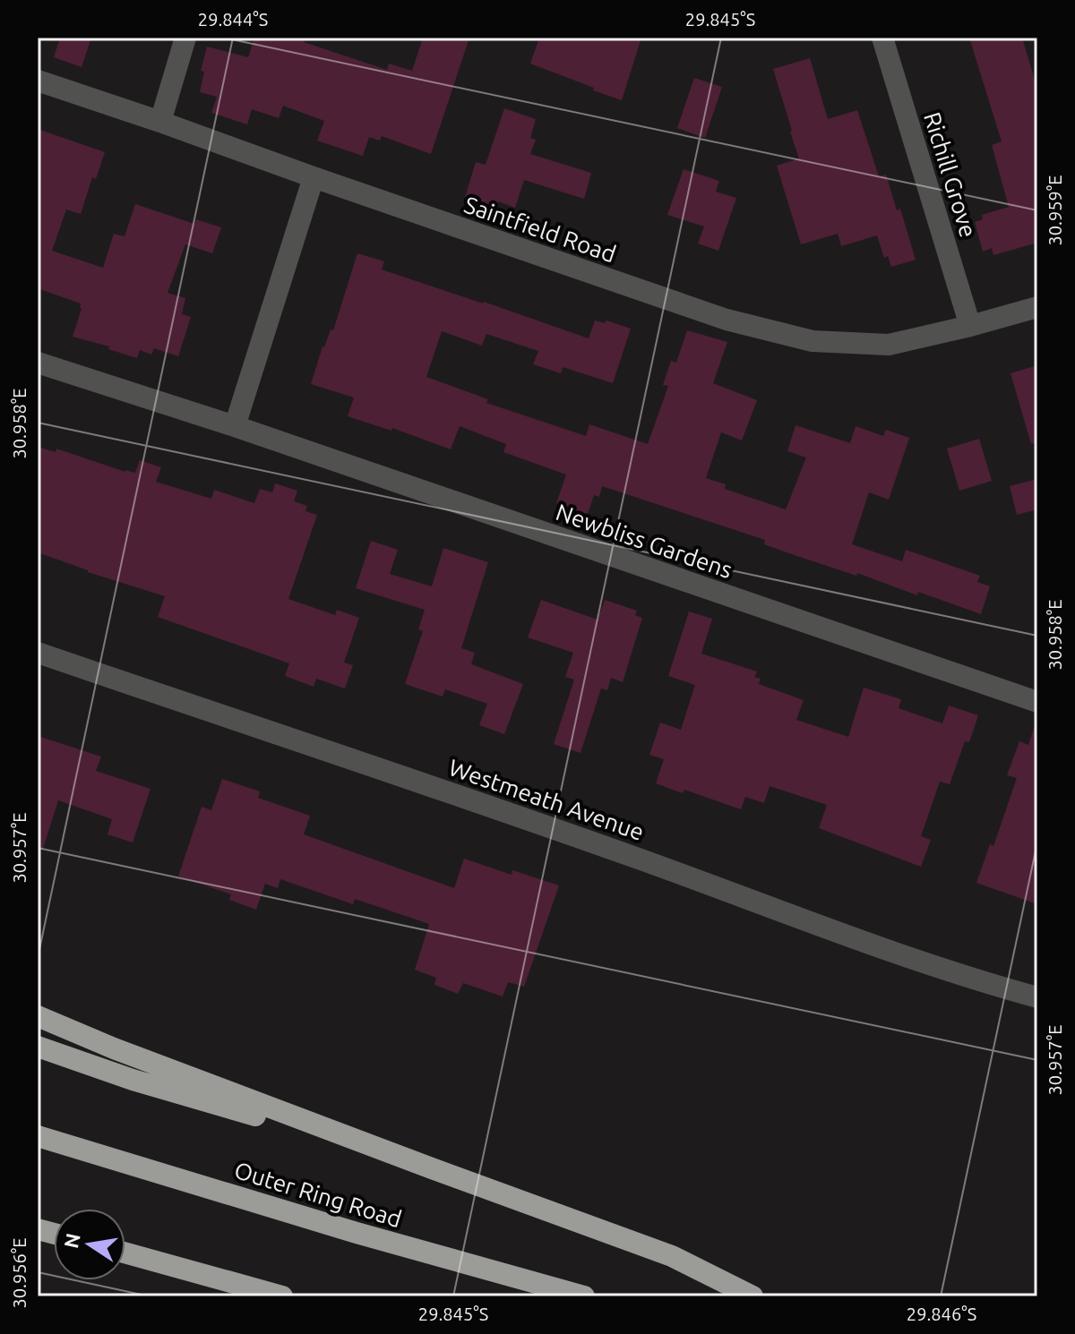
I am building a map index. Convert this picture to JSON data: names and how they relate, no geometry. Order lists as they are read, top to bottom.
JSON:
{
  "streets": {
    "highway": ["Outer Ring Road"],
    "street": [
      "Richill Grove",
      "Saintfield Road",
      "Newbliss Gardens",
      "Westmeath Avenue"
    ]
  },
  "crossings": [
    ["Richill Grove", "Saintfield Road"]
  ],
  "north": "left",
  "coordinates": [
    "29.844°S",
    "29.845°S",
    "30.959°E",
    "30.958°E",
    "30.957°E",
    "30.956°E",
    "29.846°S"
  ]
}
